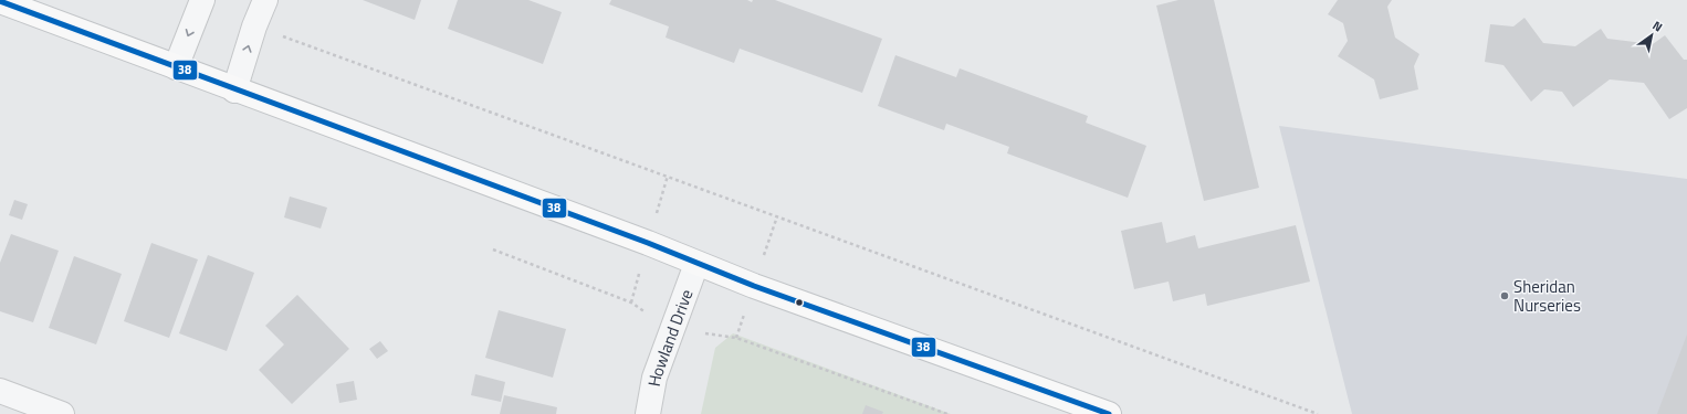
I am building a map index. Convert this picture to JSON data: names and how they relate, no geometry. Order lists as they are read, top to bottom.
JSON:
{
  "streets": {
    "street": ["Howland Drive"]
  },
  "places": ["Sheridan Nurseries"],
  "lines": ["transit line 38"],
  "north": "top right"
}
